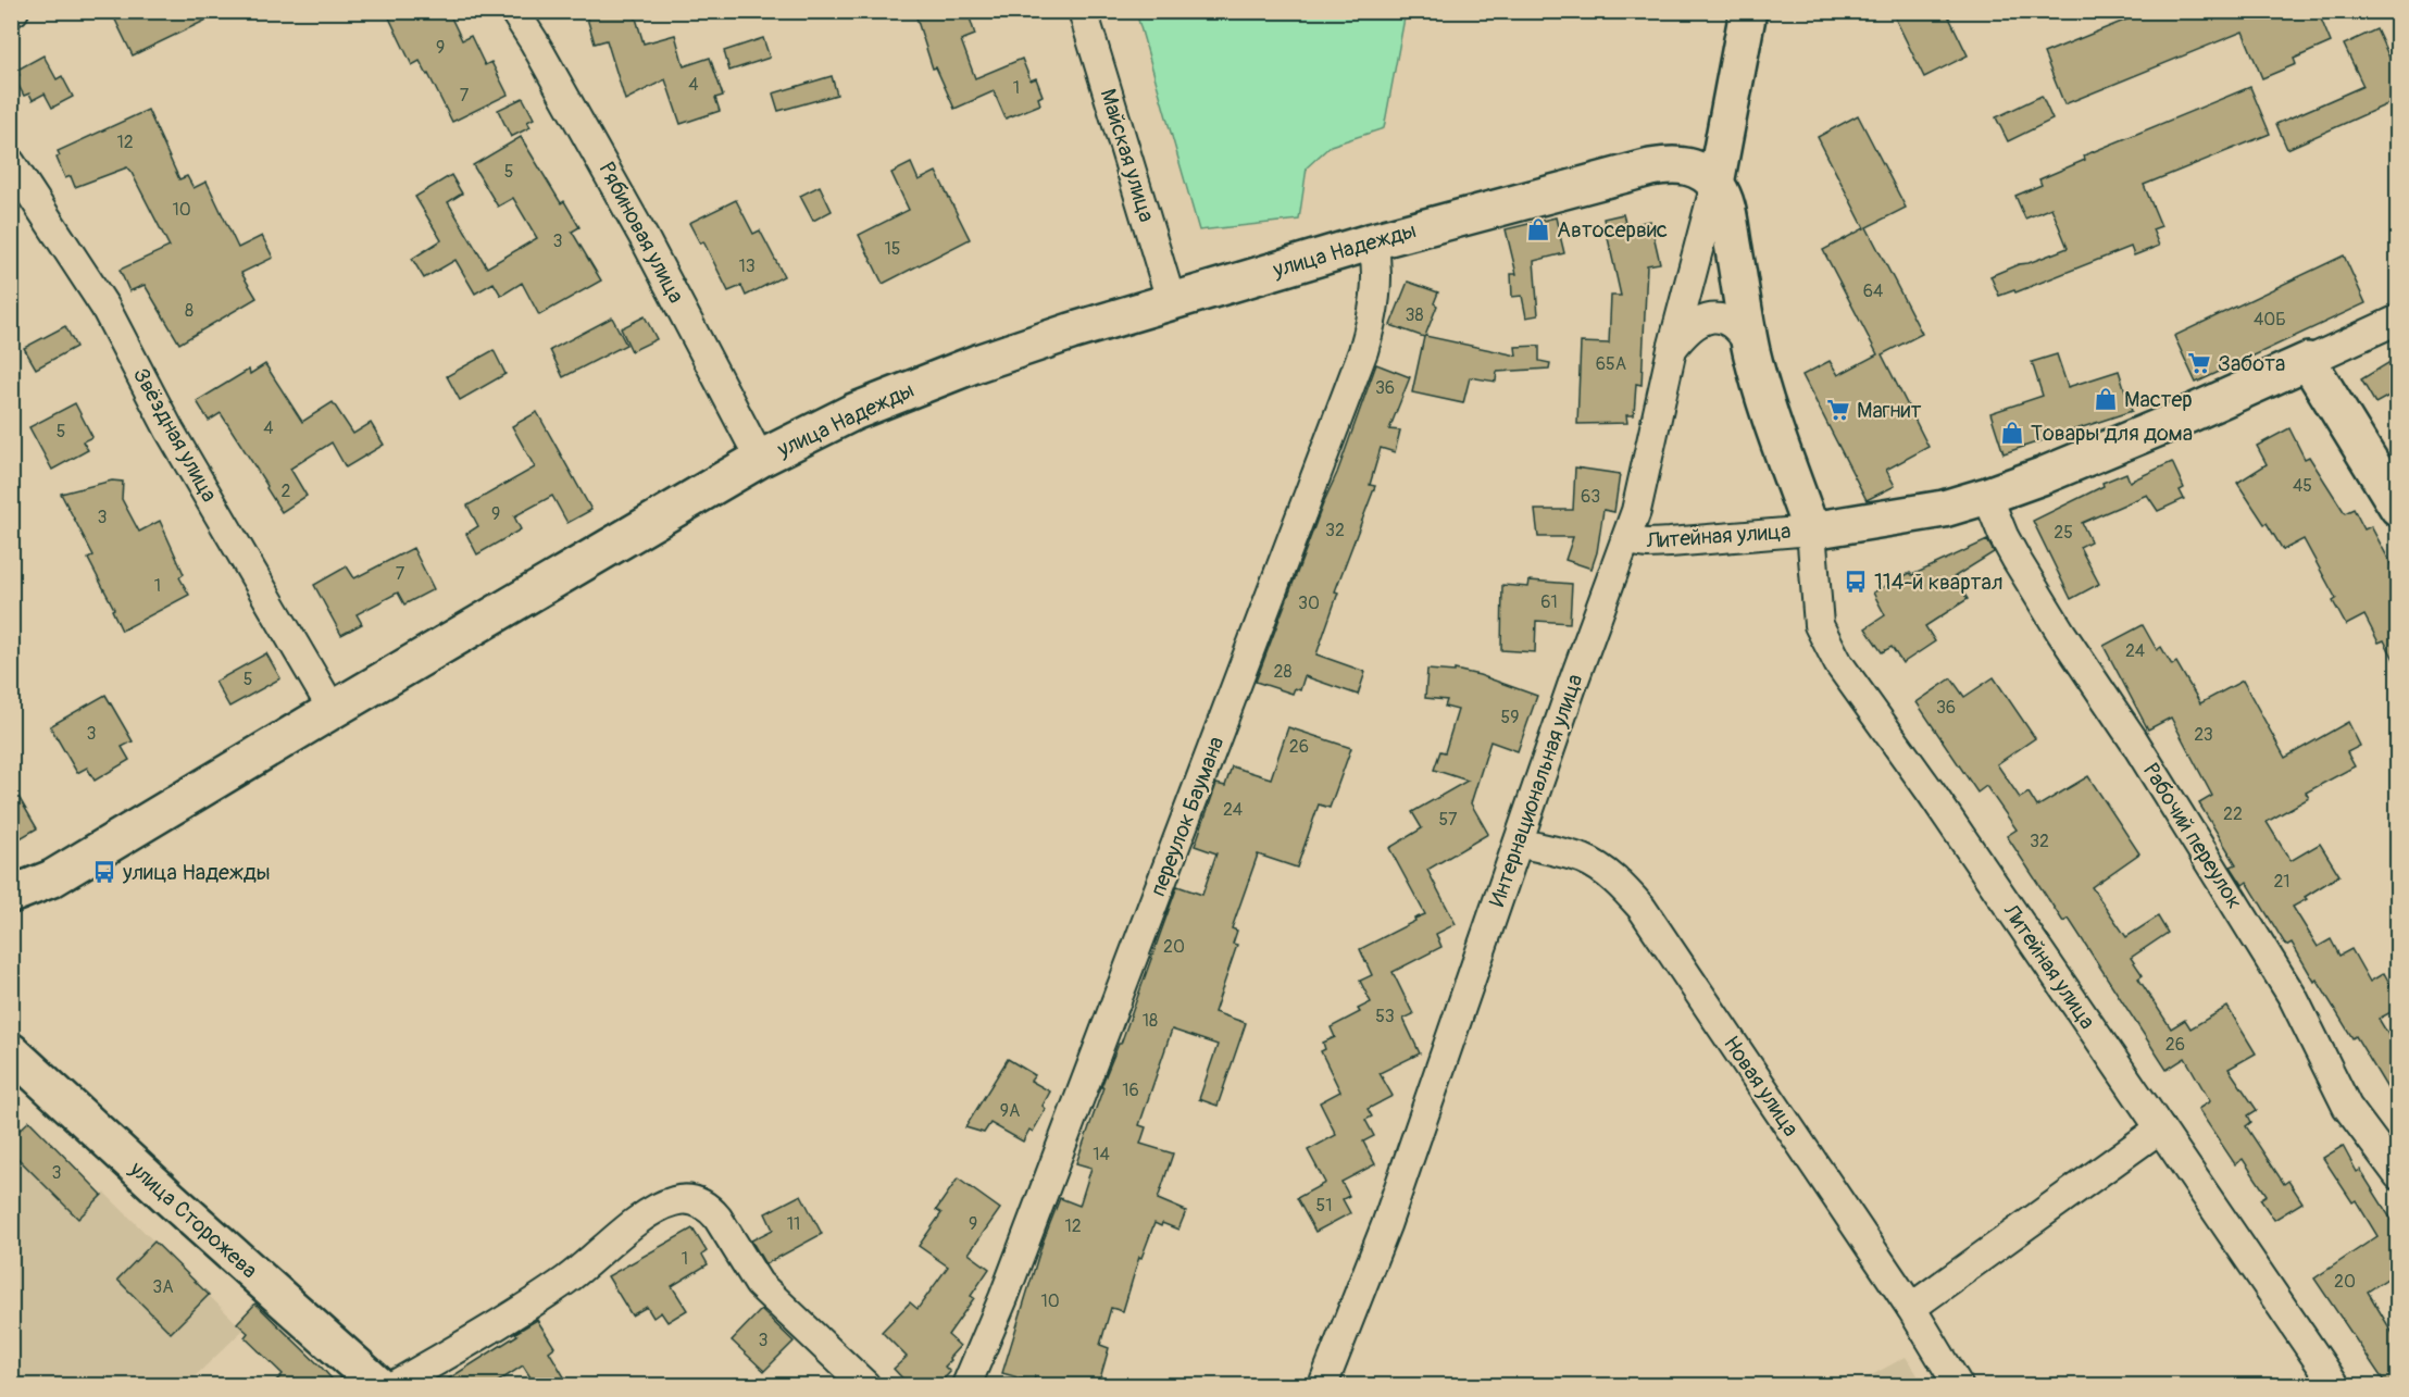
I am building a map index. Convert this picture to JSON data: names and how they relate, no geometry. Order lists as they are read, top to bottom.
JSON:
{
  "streets": {
    "street": [
      "Майская улица",
      "Рябиновая улица",
      "улица Надежды",
      "Звёздная улица",
      "Литейная улица",
      "Интернациональная улица",
      "переулок Баумана",
      "Рабочий переулок",
      "Новая улица",
      "улица Сторожева"
    ]
  },
  "crossings": [
    ["Майская улица", "улица Надежды"],
    ["Рябиновая улица", "улица Надежды"],
    ["улица Надежды", "Звёздная улица"],
    ["улица Надежды", "Интернациональная улица"],
    ["улица Надежды", "переулок Баумана"],
    ["Литейная улица", "Интернациональная улица"],
    ["Литейная улица", "Рабочий переулок"],
    ["Интернациональная улица", "Новая улица"]
  ],
  "places": {
    "shop": ["Автосервис", "Мастер", "Товары для дома"],
    "supermarket": ["Забота", "Магнит"],
    "bus stop": ["114-й квартал", "улица Надежды"]
  },
  "house_numbers": [
    "9",
    "4",
    "1",
    "7",
    "12",
    "5",
    "10",
    "3",
    "15",
    "13",
    "64",
    "8",
    "38",
    "40Б",
    "65А",
    "36",
    "4",
    "5",
    "45",
    "2",
    "63",
    "9",
    "3",
    "32",
    "25",
    "7",
    "1",
    "61",
    "30",
    "24",
    "28",
    "5",
    "36",
    "59",
    "3",
    "23",
    "26",
    "24",
    "22",
    "57",
    "32",
    "21",
    "20",
    "53",
    "18",
    "26",
    "16",
    "9А",
    "14",
    "3",
    "51",
    "11",
    "9",
    "12",
    "1",
    "20",
    "3А",
    "10",
    "3"
  ]
}
